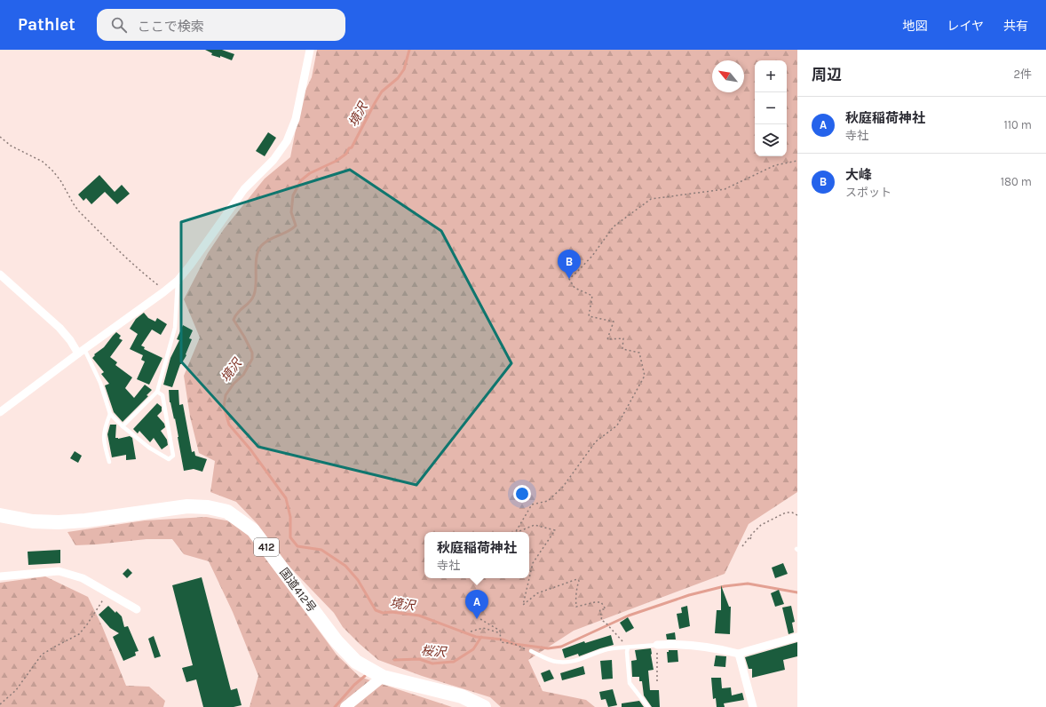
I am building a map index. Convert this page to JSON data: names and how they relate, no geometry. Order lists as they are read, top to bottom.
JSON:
{
  "streets": {
    "highway": ["412", "国道412号"]
  },
  "water": ["境沢", "桜沢"],
  "north": "top left",
  "page": {
    "header": "Pathlet",
    "search": "ここで検索",
    "nav": ["地図", "レイヤ", "共有"],
    "heading": ["周辺", "2件"],
    "map_buttons": ["+", "−"],
    "list": [
      {
        "mark": "A",
        "name": "秋庭稲荷神社",
        "note": "寺社",
        "value": "110 m"
      },
      {
        "mark": "B",
        "name": "大峰",
        "note": "スポット",
        "value": "180 m"
      }
    ],
    "pins": ["B", "A"],
    "popup": ["秋庭稲荷神社", "寺社"]
  }
}
